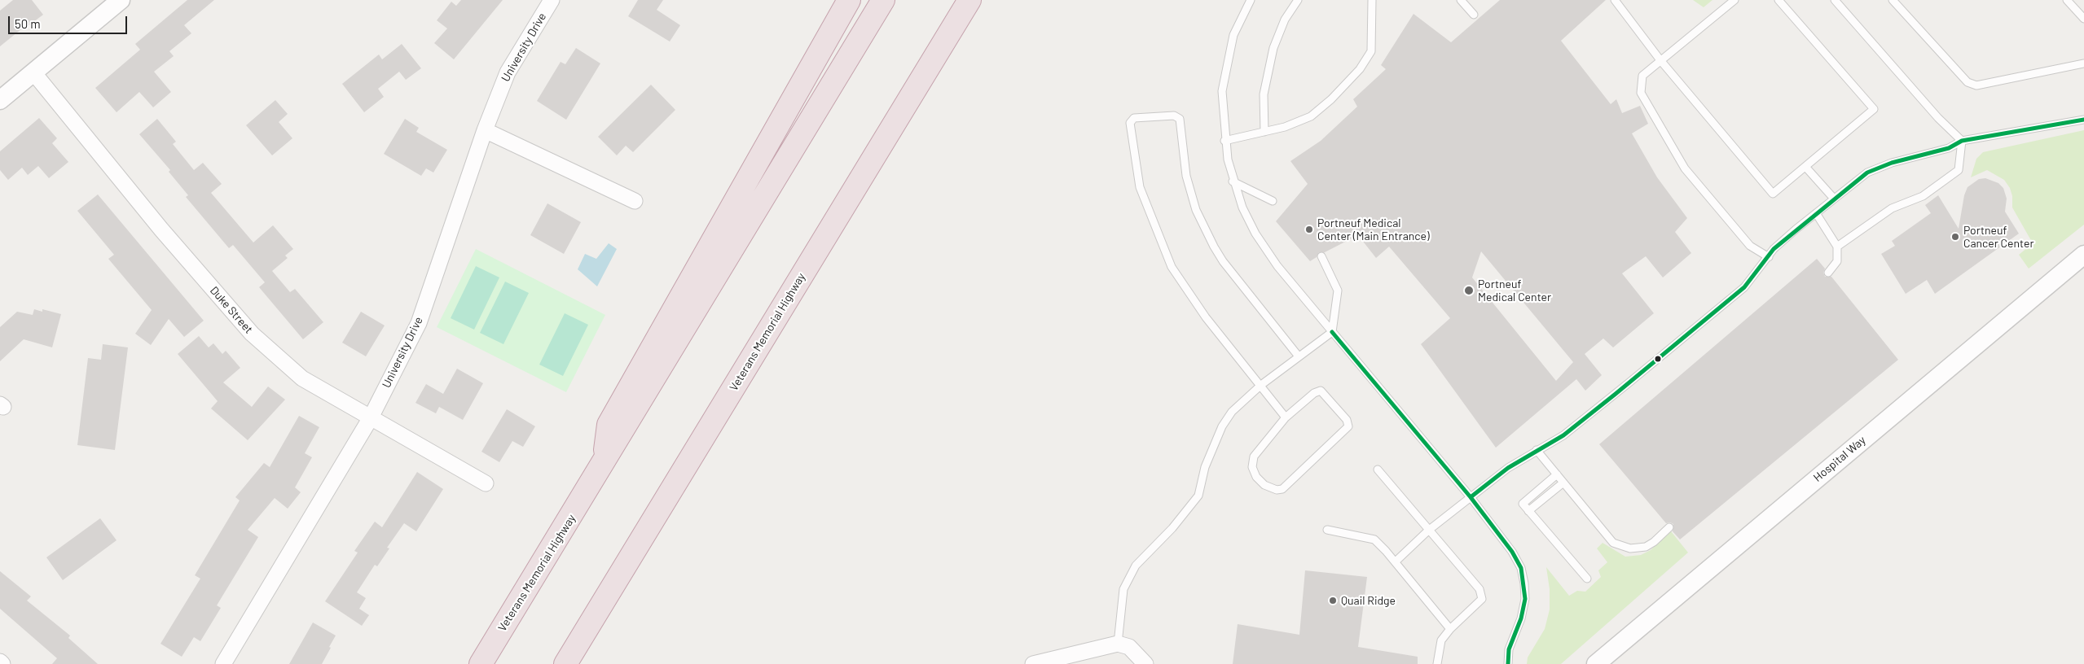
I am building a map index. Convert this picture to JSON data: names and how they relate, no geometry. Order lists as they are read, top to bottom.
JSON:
{
  "streets": {
    "highway": ["Veterans Memorial Highway"],
    "street": ["University Drive", "Duke Street", "Hospital Way"]
  },
  "crossings": [
    ["University Drive", "Duke Street"]
  ],
  "places": [
    "Portneuf Medical Center (Main Entrance)",
    "Portneuf Cancer Center",
    "Portneuf Medical Center",
    "Quail Ridge"
  ],
  "scale_bar": "50 m"
}
